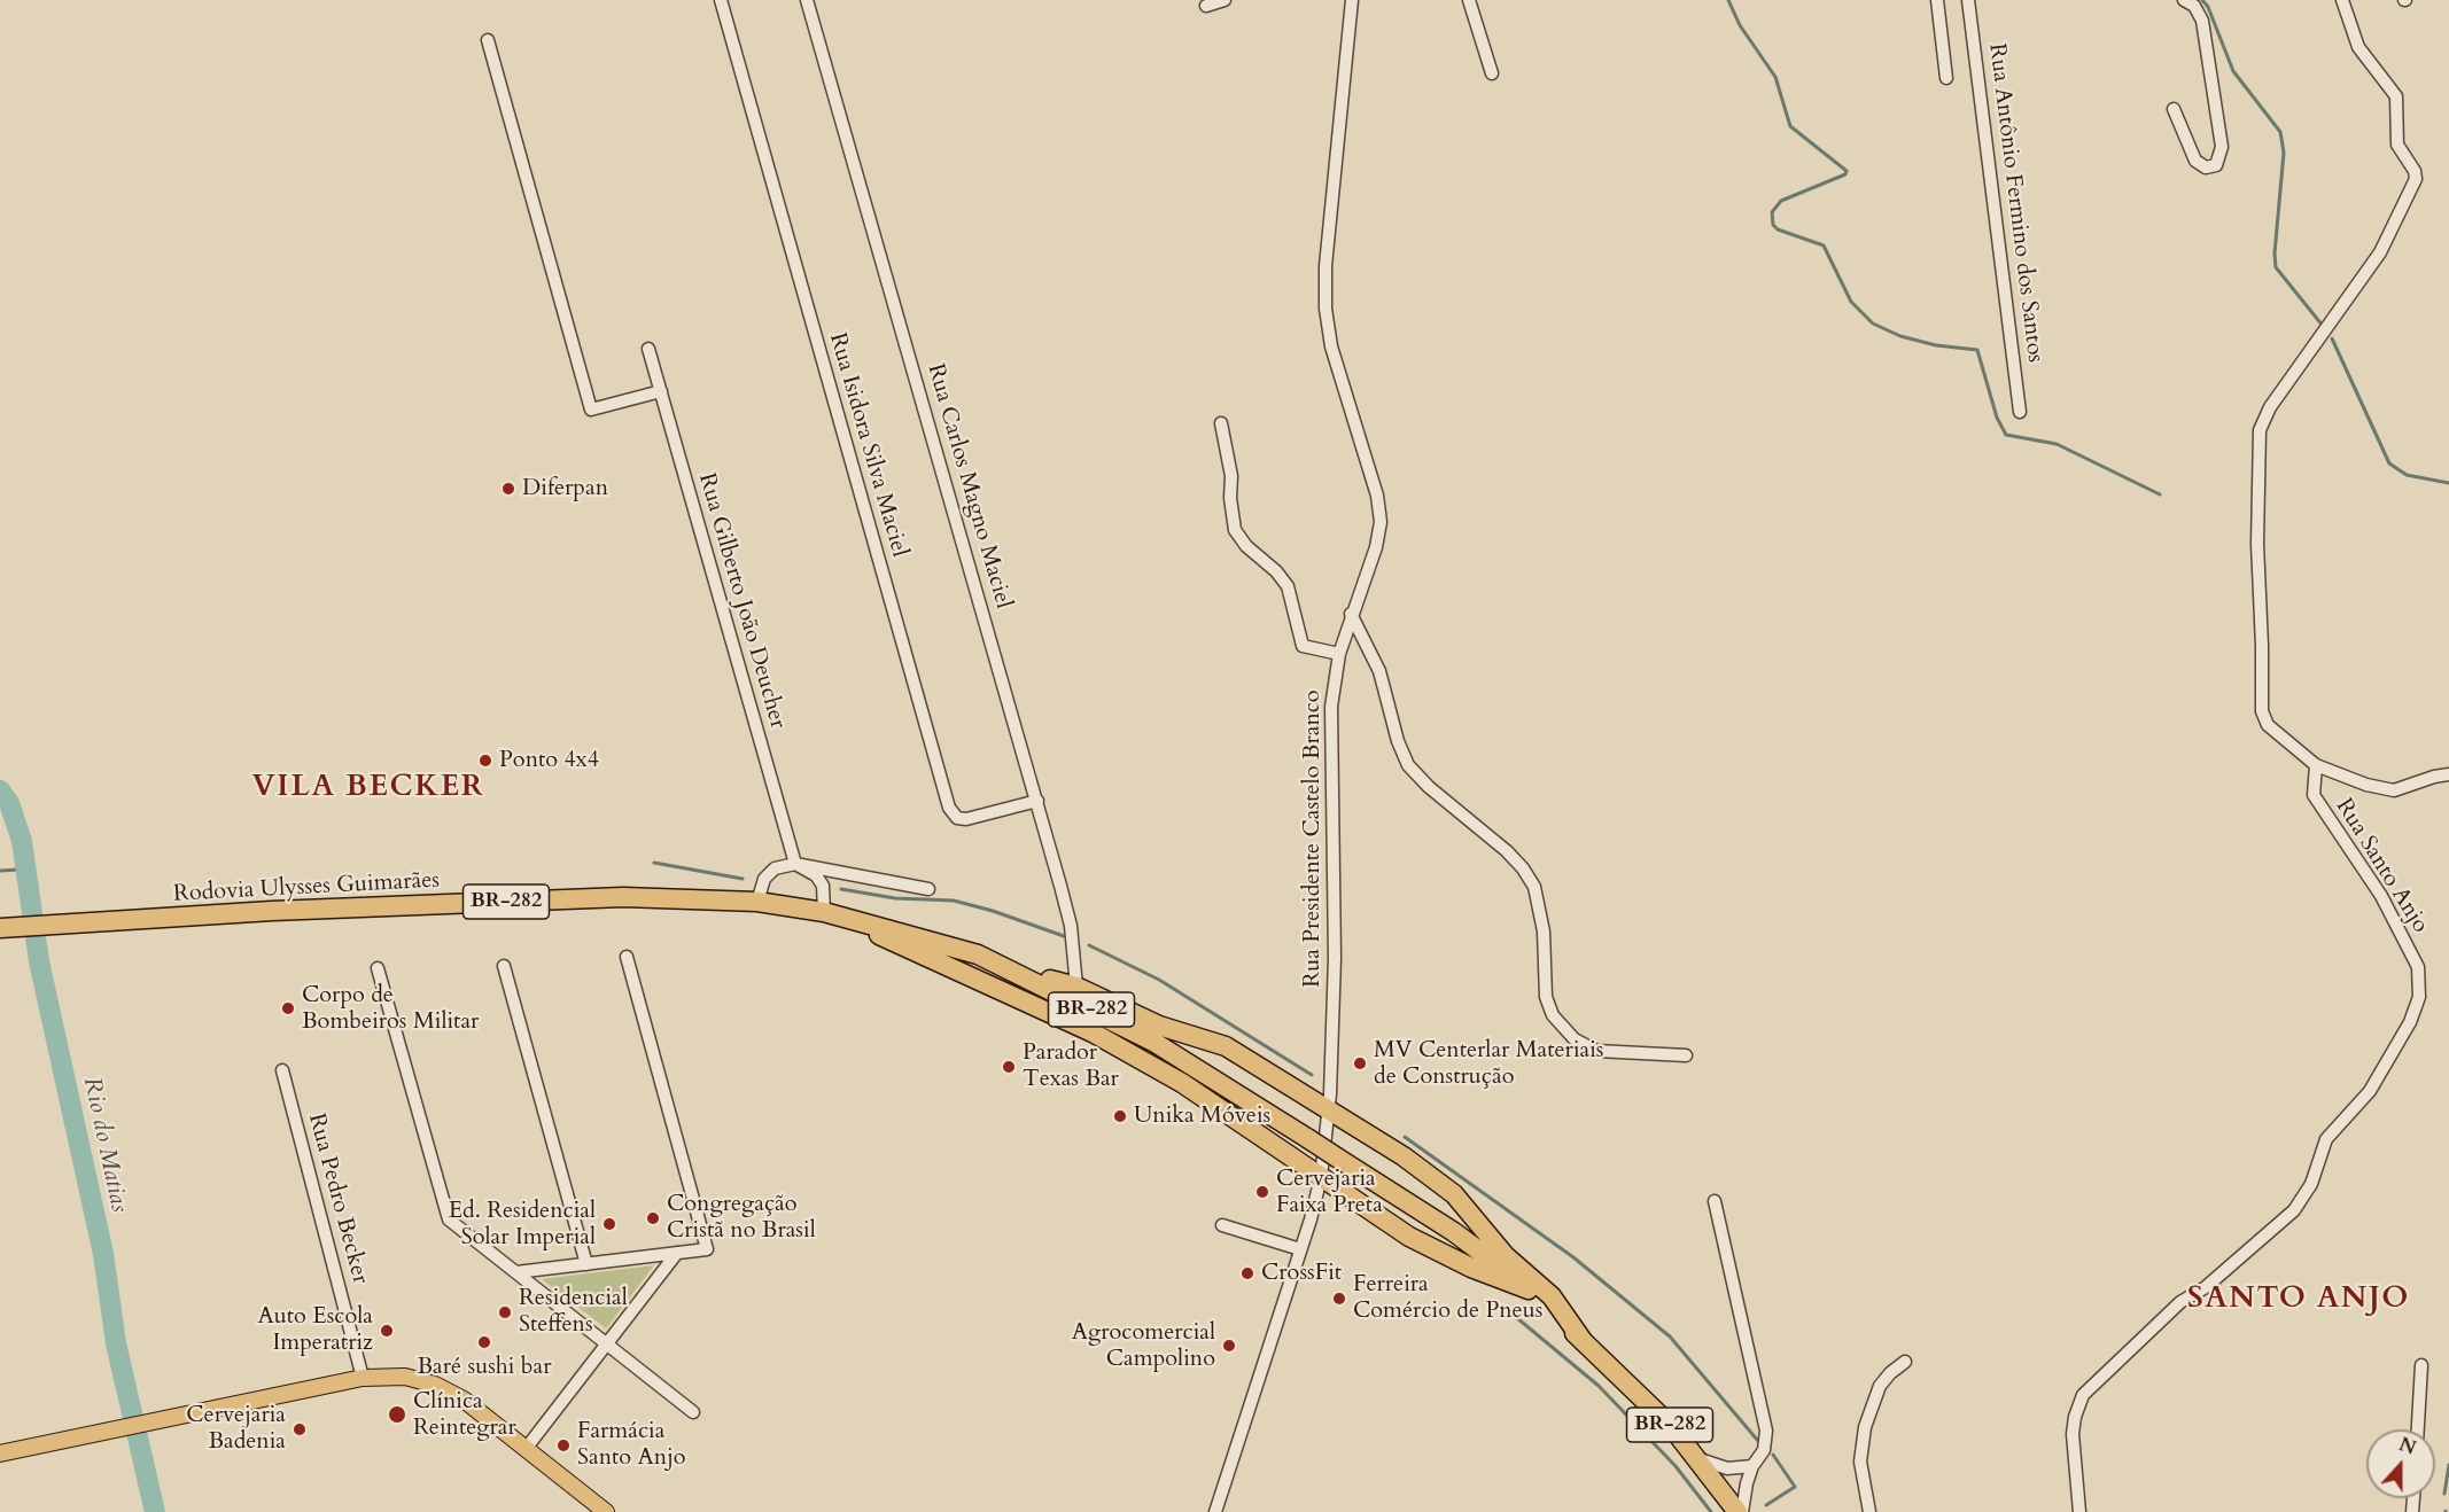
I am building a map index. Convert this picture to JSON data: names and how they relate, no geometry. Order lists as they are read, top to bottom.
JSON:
{
  "streets": {
    "highway": ["Rodovia Ulysses Guimarães", "BR-282"],
    "street": [
      "Rua Antônio Fermino dos Santos",
      "Rua Isidora Silva Maciel",
      "Rua Carlos Magno Maciel",
      "Rua Gilberto João Deucher",
      "Rua Presidente Castelo Branco",
      "Rua Santo Anjo",
      "Rua Pedro Becker"
    ]
  },
  "crossings": [
    ["Rua Isidora Silva Maciel", "Rua Carlos Magno Maciel"]
  ],
  "districts": ["VILA BECKER", "SANTO ANJO"],
  "water": ["Rio do Matias"],
  "places": [
    "Diferpan",
    "Ponto 4x4",
    "Corpo de Bombeiros Militar",
    "MV Centerlar Materiais de Construção",
    "Parador Texas Bar",
    "Unika Móveis",
    "Cervejaria Faixa Preta",
    "Congregação Cristã no Brasil",
    "Ed. Residencial Solar Imperial",
    "CrossFit",
    "Ferreira Comércio de Pneus",
    "Residencial Steffens",
    "Auto Escola Imperatriz",
    "Baré sushi bar",
    "Agrocomercial Campolino",
    "Clínica Reintegrar",
    "Cervejaria Badenia",
    "Farmácia Santo Anjo"
  ],
  "north": "top"
}
